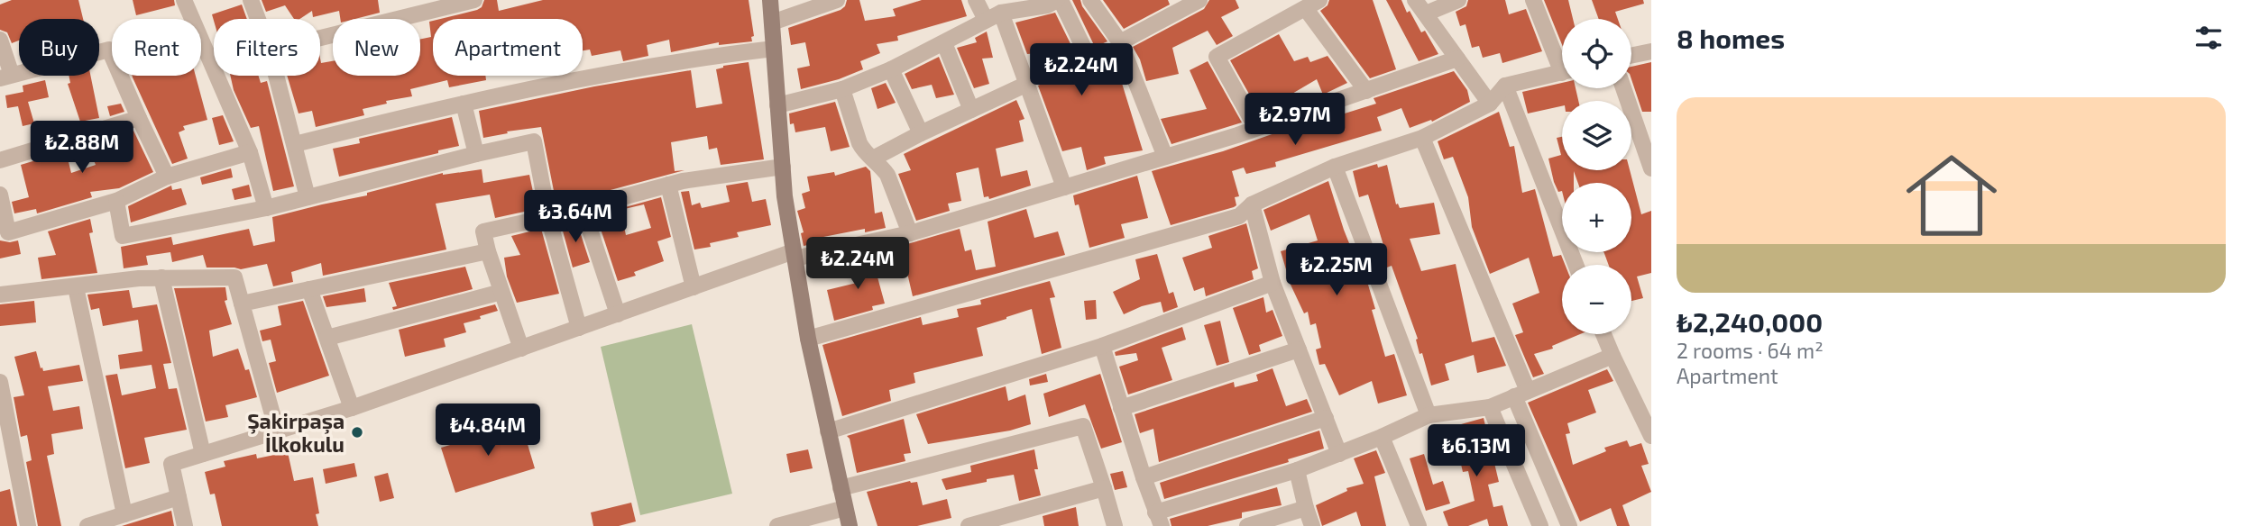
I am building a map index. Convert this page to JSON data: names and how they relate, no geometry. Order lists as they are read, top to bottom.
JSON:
{
  "places": ["Şakirpaşa İlkokulu"],
  "page": {
    "heading": "8 homes",
    "map_buttons": ["+", "−"],
    "chip": [
      "Buy",
      "Rent",
      "Filters",
      "New",
      "Apartment"
    ],
    "price": [
      "₺2.24M",
      "₺2.97M",
      "₺2.88M",
      "₺3.64M",
      "₺2.24M",
      "₺2.25M",
      "₺4.84M",
      "₺6.13M"
    ],
    "list": [
      {
        "name": "₺2,240,000",
        "note": "2 rooms · 64 m² · Apartment"
      }
    ]
  }
}
